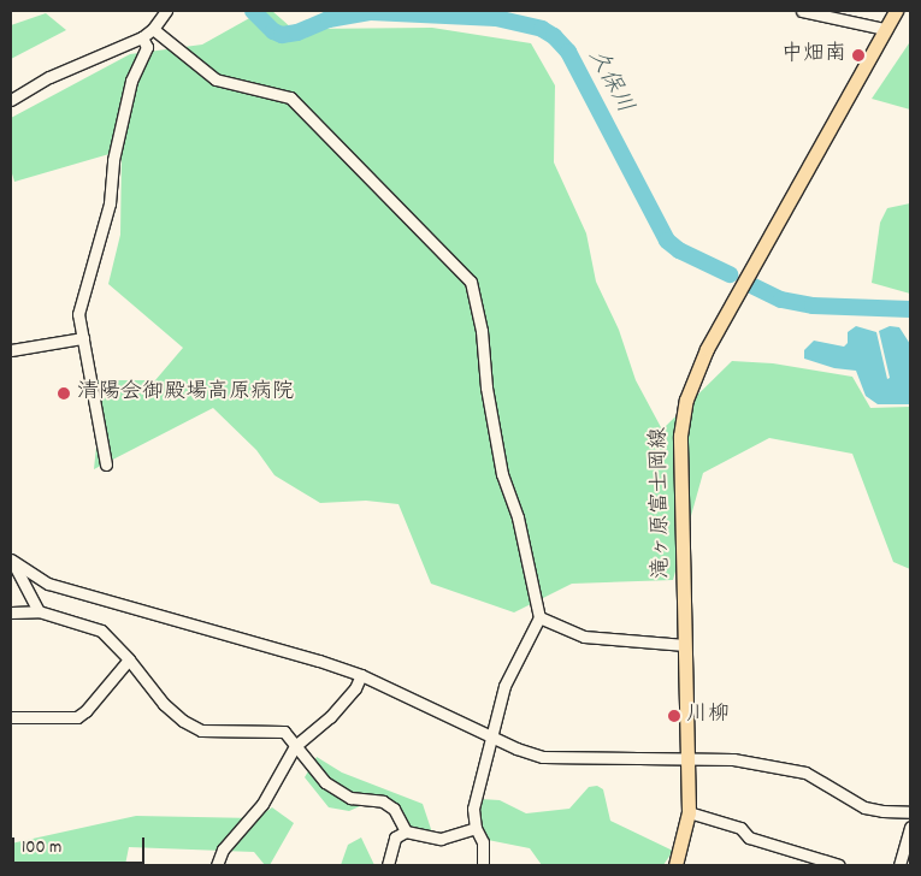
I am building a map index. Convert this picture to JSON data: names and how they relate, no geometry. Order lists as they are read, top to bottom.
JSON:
{
  "streets": {
    "main road": ["滝ヶ原富士岡線"]
  },
  "water": ["久保川"],
  "places": ["中畑南", "清陽会御殿場高原病院", "川柳"],
  "scale_bar": "100 m"
}
